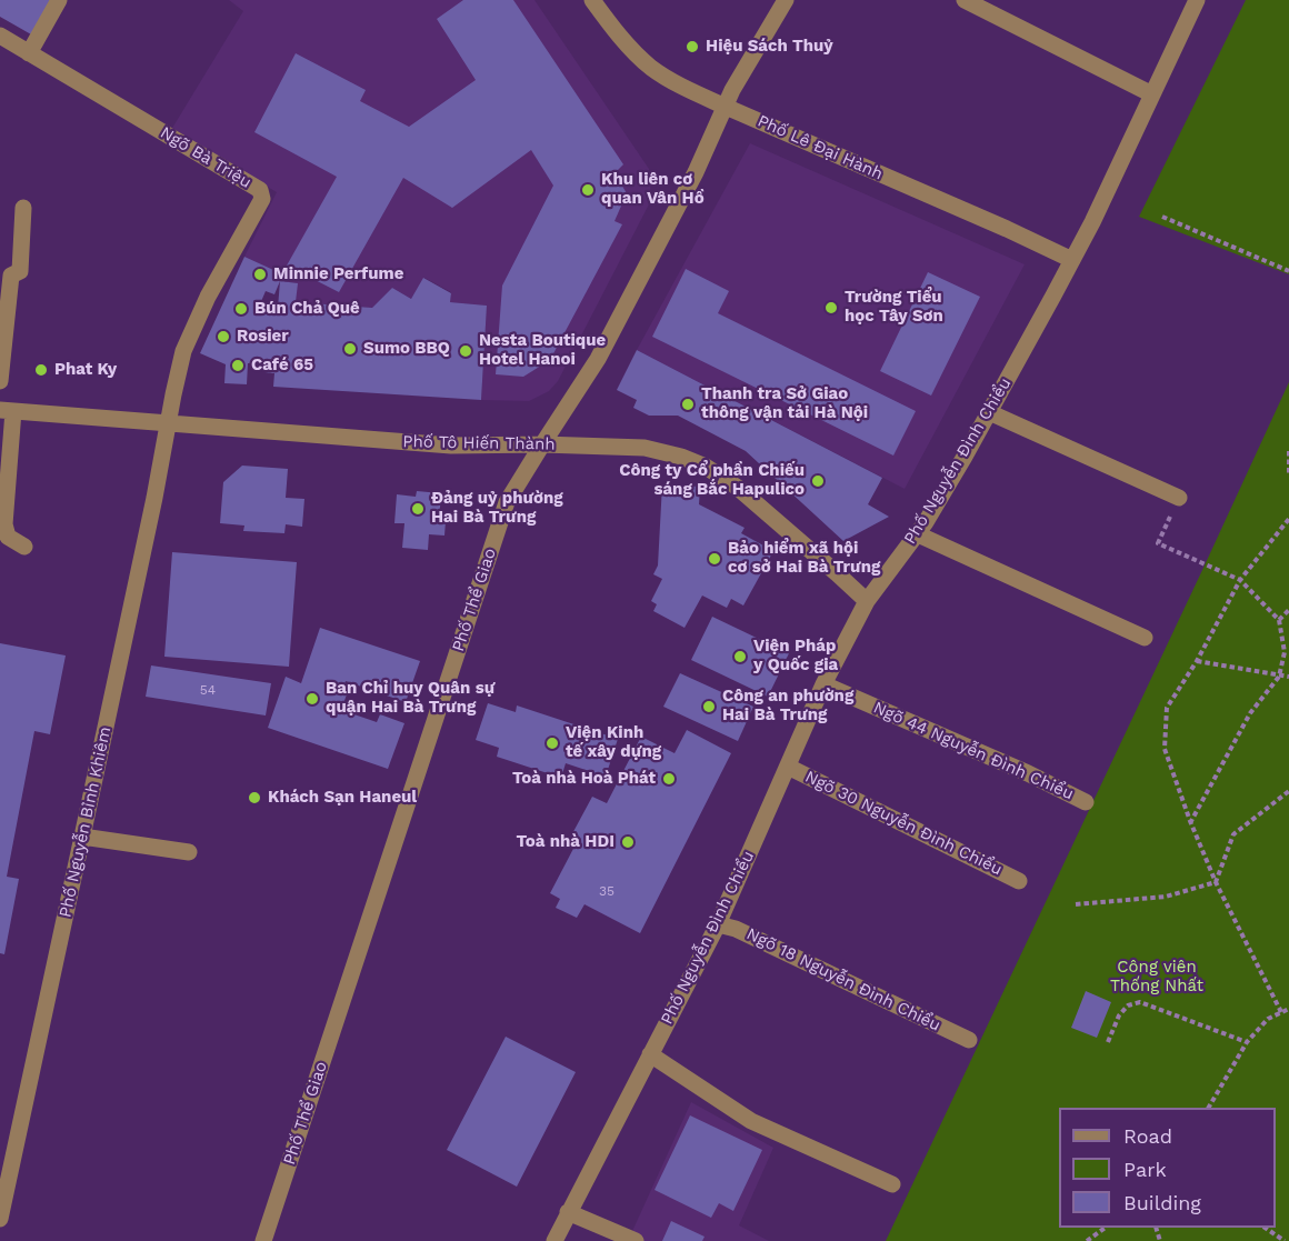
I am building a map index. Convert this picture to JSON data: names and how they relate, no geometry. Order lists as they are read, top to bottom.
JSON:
{
  "streets": {
    "street": [
      "Phố Lê Đại Hành",
      "Ngõ Bà Triệu",
      "Phố Tô Hiến Thành",
      "Phố Nguyễn Đình Chiểu",
      "Phố Thể Giao",
      "Ngõ 44 Nguyễn Đình Chiểu",
      "Phố Nguyễn Bỉnh Khiêm",
      "Ngõ 30 Nguyễn Đình Chiểu",
      "Ngõ 18 Nguyễn Đình Chiểu"
    ]
  },
  "crossings": [
    ["Phố Lê Đại Hành", "Phố Nguyễn Đình Chiểu"],
    ["Phố Lê Đại Hành", "Phố Thể Giao"],
    ["Ngõ Bà Triệu", "Phố Tô Hiến Thành"],
    ["Ngõ Bà Triệu", "Phố Nguyễn Bỉnh Khiêm"],
    ["Phố Tô Hiến Thành", "Phố Nguyễn Đình Chiểu"],
    ["Phố Tô Hiến Thành", "Phố Thể Giao"],
    ["Phố Tô Hiến Thành", "Phố Nguyễn Bỉnh Khiêm"],
    ["Phố Nguyễn Đình Chiểu", "Ngõ 44 Nguyễn Đình Chiểu"],
    ["Phố Nguyễn Đình Chiểu", "Ngõ 30 Nguyễn Đình Chiểu"],
    ["Phố Nguyễn Đình Chiểu", "Ngõ 18 Nguyễn Đình Chiểu"]
  ],
  "parks": ["Công viên Thống Nhất"],
  "places": [
    "Hiệu Sách Thuỷ",
    "Khu liên cơ quan Vân Hồ",
    "Minnie Perfume",
    "Trường Tiểu học Tây Sơn",
    "Bún Chả Quê",
    "Rosier",
    "Sumo BBQ",
    "Nesta Boutique Hotel Hanoi",
    "Café 65",
    "Phat Ky",
    "Thanh tra Sở Giao thông vận tải Hà Nội",
    "Công ty Cổ phần Chiếu sáng Bắc Hapulico",
    "Đảng uỷ phường Hai Bà Trưng",
    "Bảo hiểm xã hội cơ sở Hai Bà Trưng",
    "Viện Pháp y Quốc gia",
    "Ban Chỉ huy Quân sự quận Hai Bà Trưng",
    "Công an phường Hai Bà Trưng",
    "Viện Kinh tế xây dựng",
    "Toà nhà Hoà Phát",
    "Khách Sạn Haneul",
    "Toà nhà HDI"
  ],
  "house_numbers": ["54", "35"],
  "legend": ["Road", "Park", "Building"]
}
